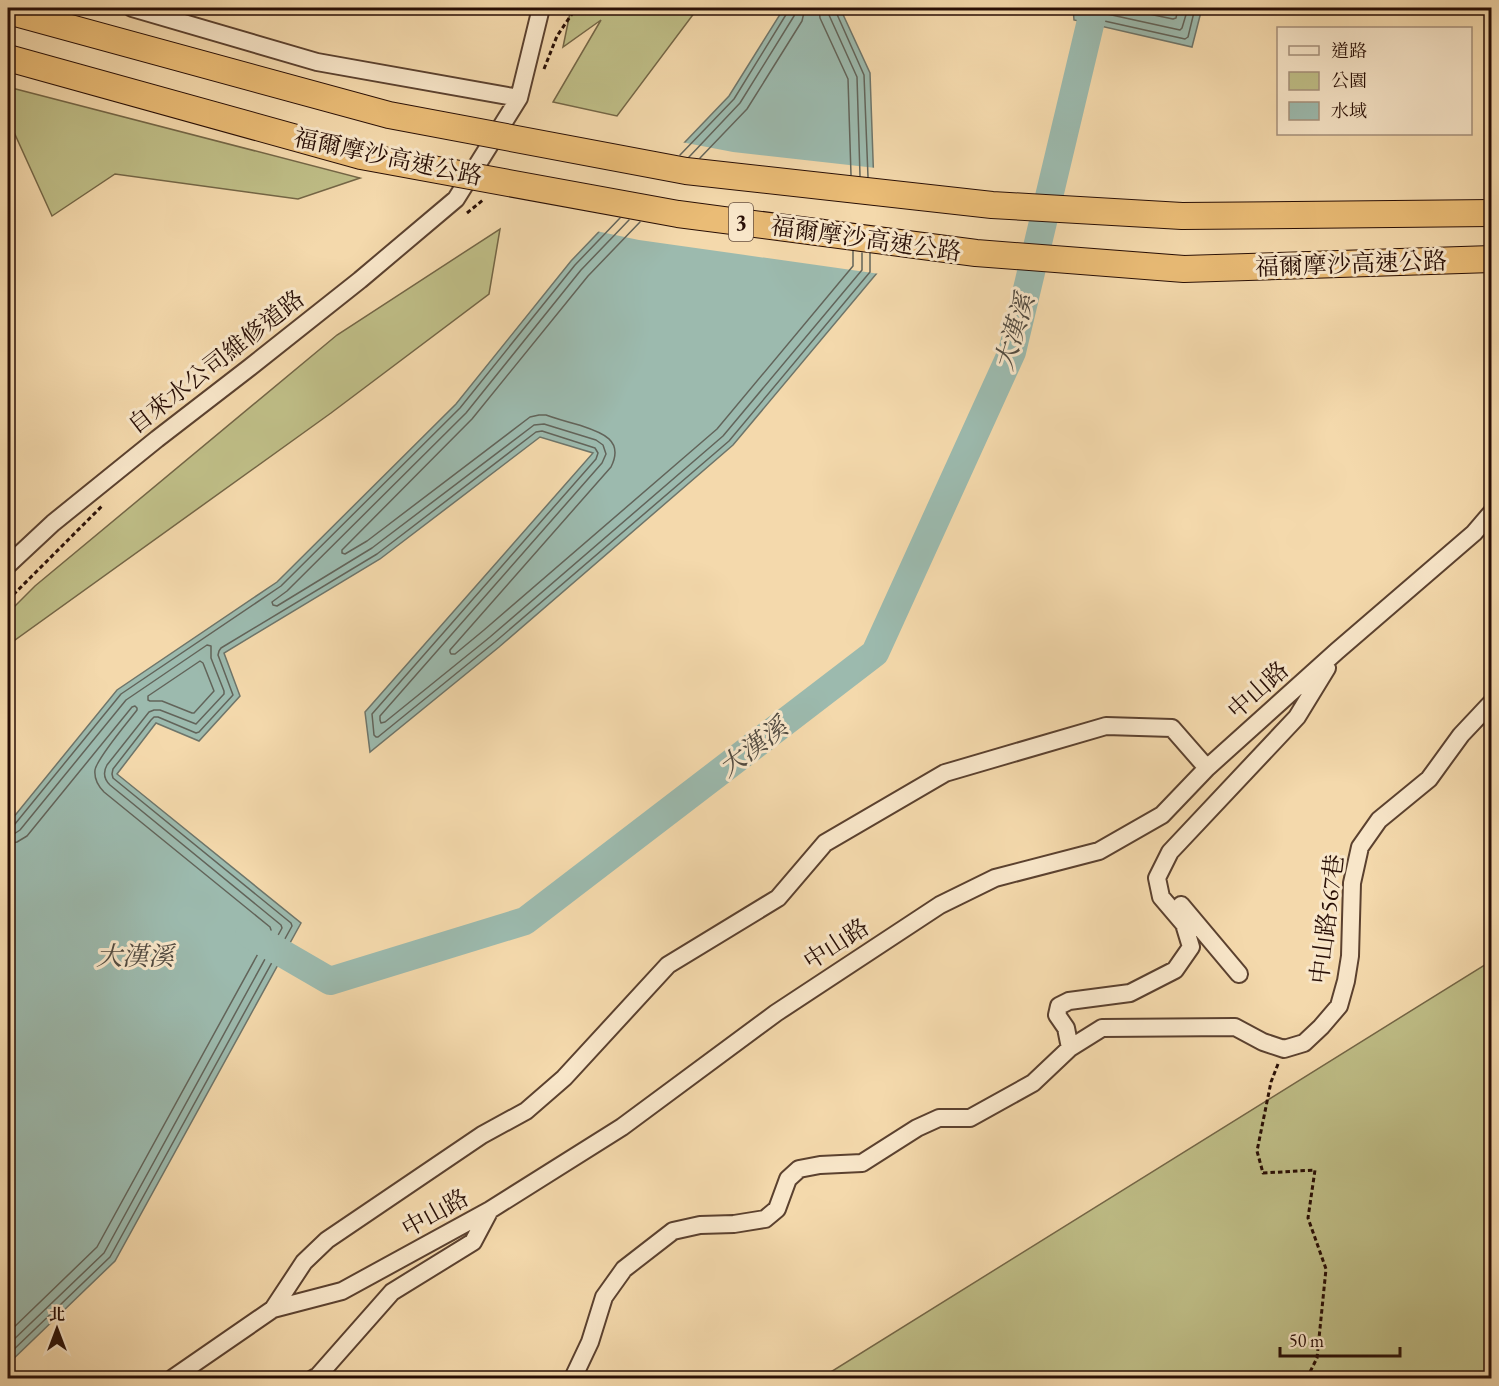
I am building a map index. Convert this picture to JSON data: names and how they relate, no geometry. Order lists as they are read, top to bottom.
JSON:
{
  "streets": {
    "highway": ["福爾摩沙高速公路", "3"],
    "street": ["自來水公司維修道路", "中山路", "中山路567巷"]
  },
  "water": ["大漢溪"],
  "legend": ["道路", "公園", "水域"],
  "scale_bar": "50 m",
  "north": "top"
}
